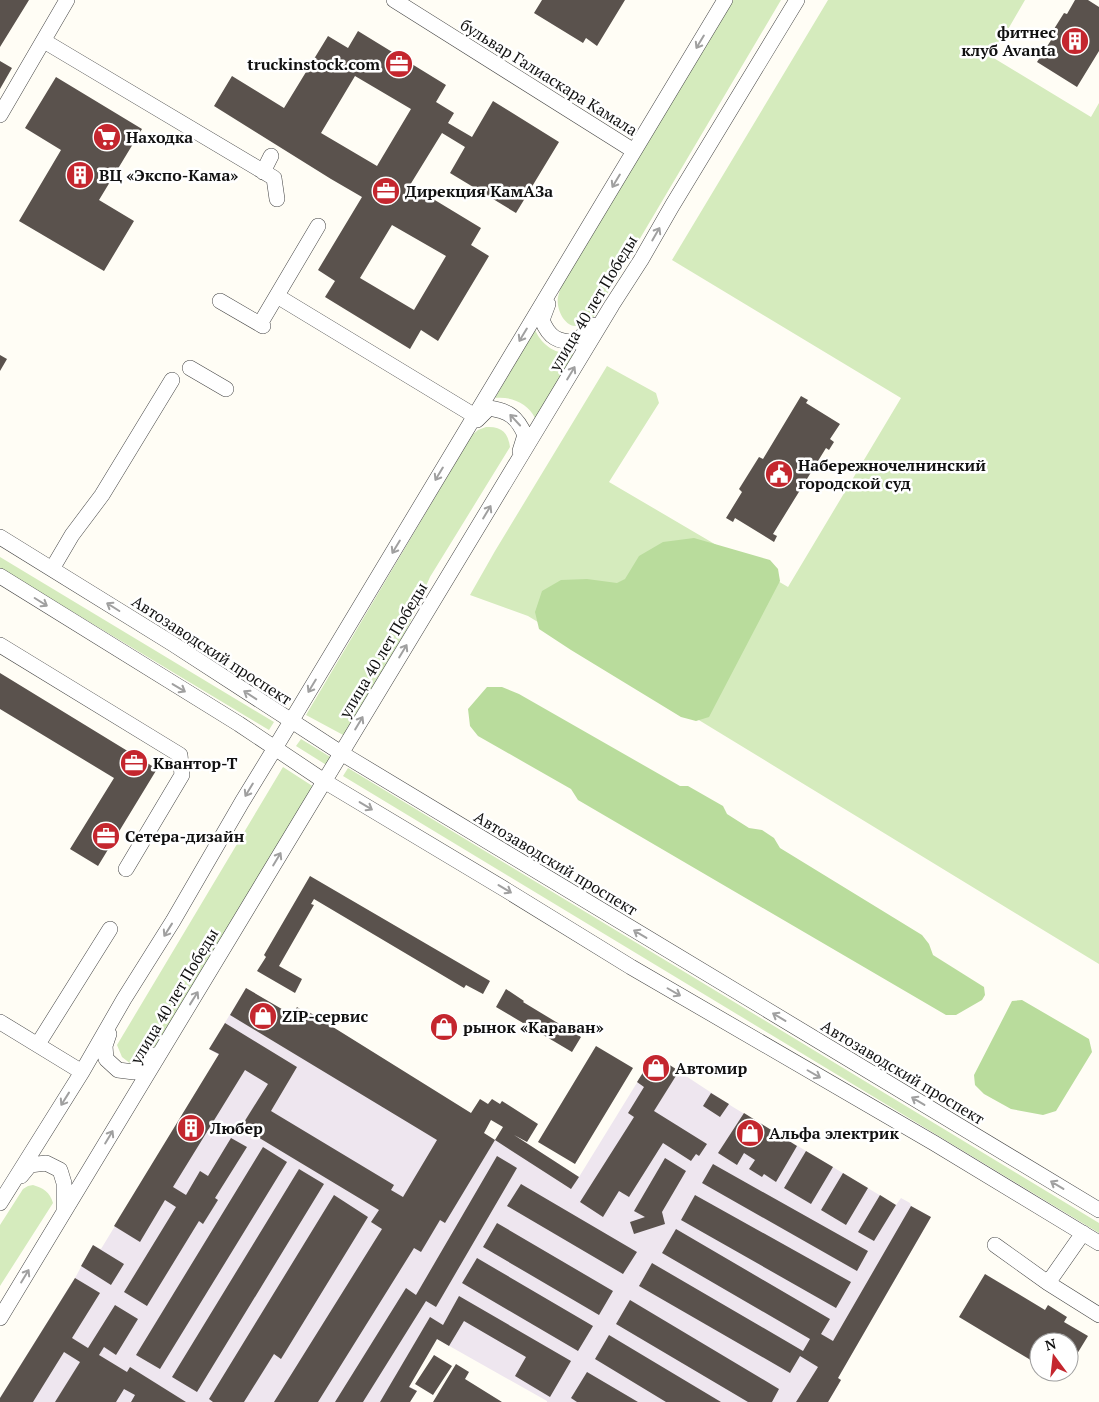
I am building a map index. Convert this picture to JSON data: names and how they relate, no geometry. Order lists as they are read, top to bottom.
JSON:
{
  "streets": {
    "street": ["бульвар Галиаскара Камала", "улица 40 лет Победы", "Автозаводский проспект"]
  },
  "crossings": [
    ["улица 40 лет Победы", "Автозаводский проспект"]
  ],
  "places": {
    "building": ["фитнес клуб Avanta", "ВЦ «Экспо-Кама»", "Любер"],
    "office": [
      "truckinstock.com",
      "Дирекция КамАЗа",
      "Квантор-Т",
      "Сетера-дизайн"
    ],
    "supermarket": ["Находка"],
    "public building": ["Набережночелнинский городской суд"],
    "shop": [
      "ZIP-сервис",
      "рынок «Караван»",
      "Автомир",
      "Альфа электрик"
    ]
  },
  "north": "top"
}
